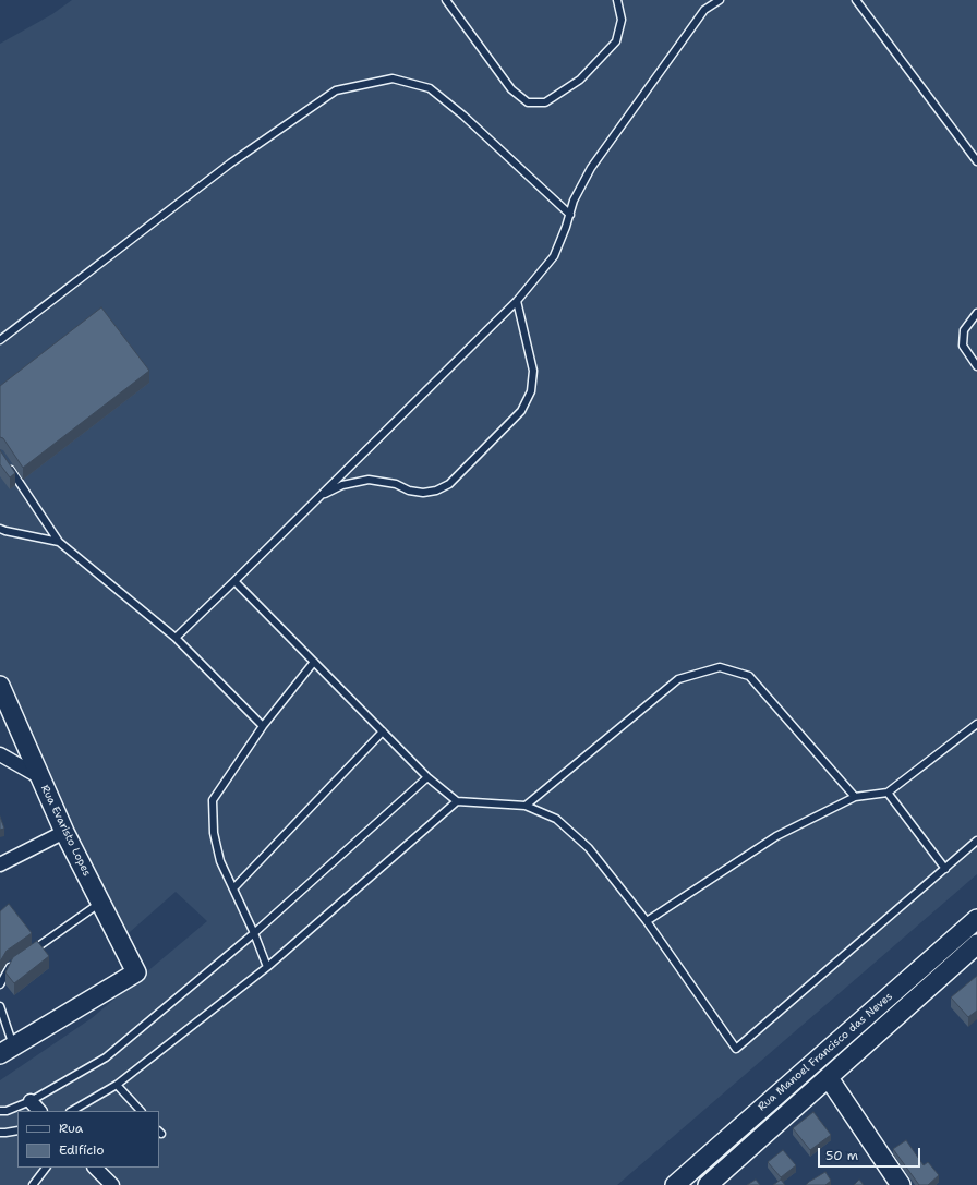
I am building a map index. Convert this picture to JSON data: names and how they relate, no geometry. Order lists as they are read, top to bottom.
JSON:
{
  "streets": {
    "main road": ["Rua Evaristo Lopes", "Rua Manoel Francisco das Neves"]
  },
  "legend": ["Rua", "Edifício"],
  "scale_bar": "50 m"
}
